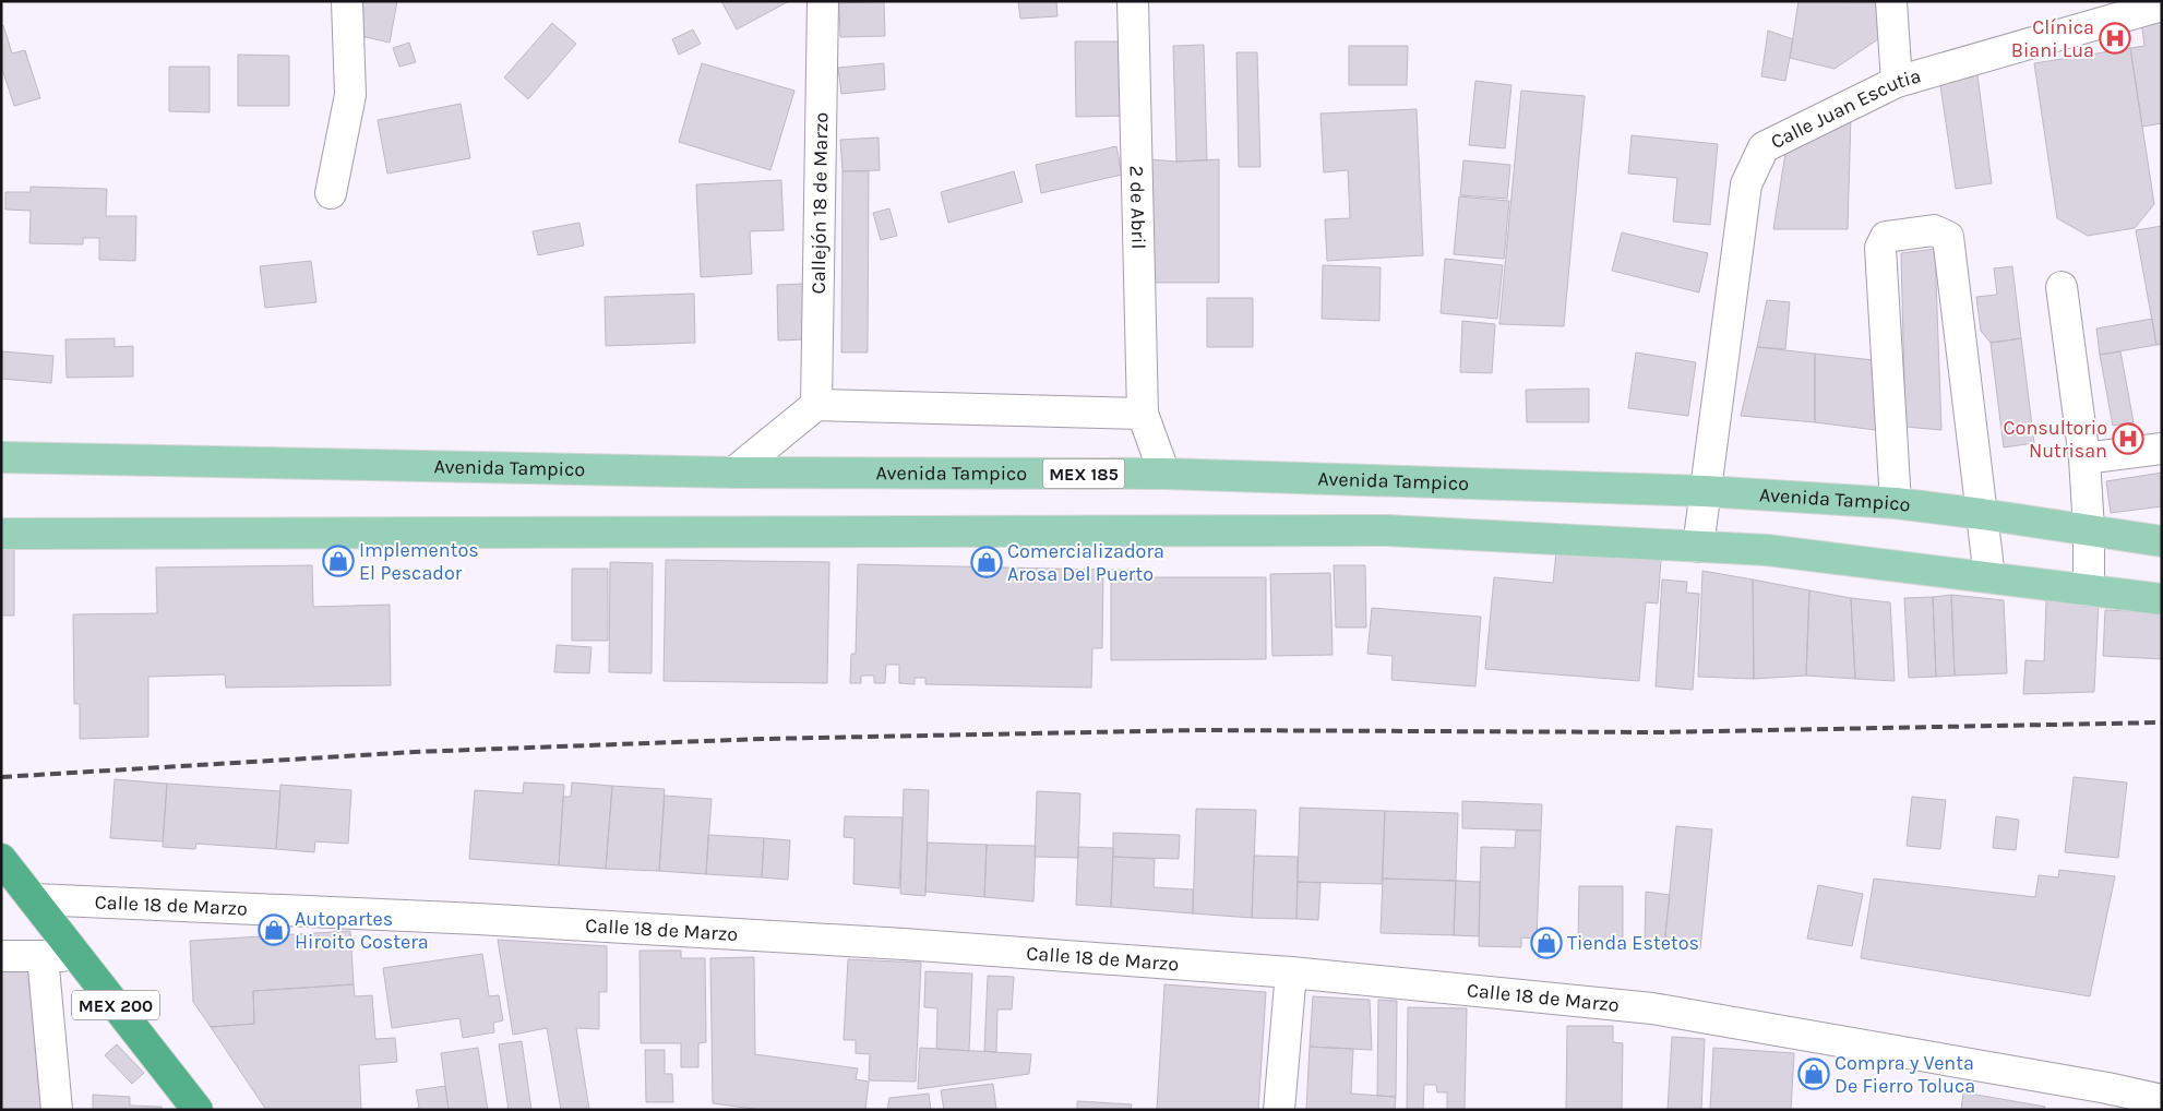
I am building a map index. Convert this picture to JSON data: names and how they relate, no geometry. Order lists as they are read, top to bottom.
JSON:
{
  "streets": {
    "highway": ["MEX 200"],
    "main road": ["Avenida Tampico", "MEX 185"],
    "street": [
      "Calle Juan Escutia",
      "Callejón 18 de Marzo",
      "2 de Abril",
      "Calle 18 de Marzo"
    ]
  },
  "crossings": [
    ["Calle Juan Escutia", "Avenida Tampico"],
    ["2 de Abril", "Avenida Tampico"],
    ["Calle 18 de Marzo", "MEX 200"]
  ],
  "places": {
    "hospital": ["Clínica Biani Lua", "Consultorio Nutrisan"],
    "shop": [
      "Implementos El Pescador",
      "Comercializadora Arosa Del Puerto",
      "Autopartes Hiroito Costera",
      "Tienda Estetos",
      "Compra y Venta De Fierro Toluca"
    ]
  }
}
